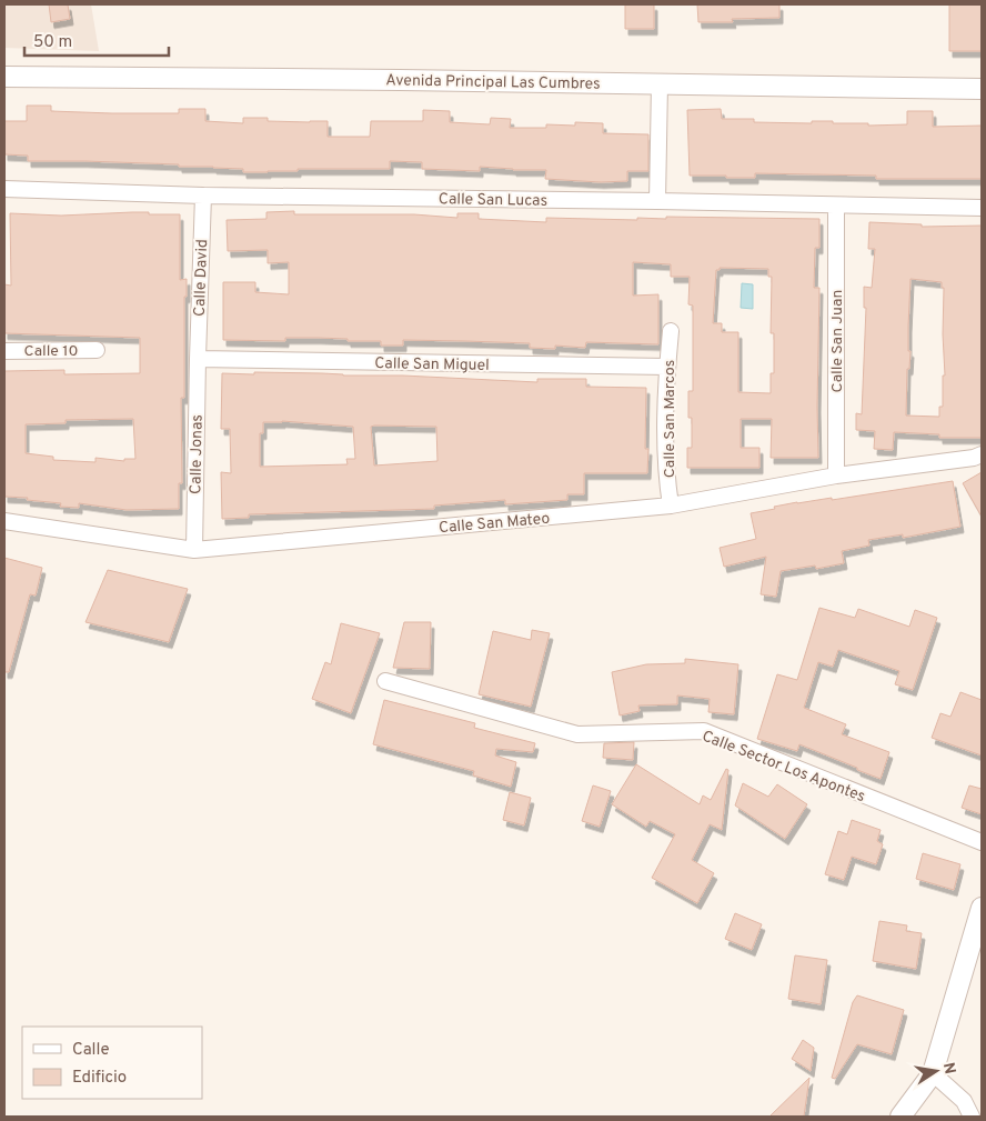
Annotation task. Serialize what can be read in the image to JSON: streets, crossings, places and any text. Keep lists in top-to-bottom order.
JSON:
{
  "streets": {
    "street": [
      "Avenida Principal Las Cumbres",
      "Calle San Lucas",
      "Calle David",
      "Calle San Juan",
      "Calle 10",
      "Calle San Miguel",
      "Calle San Marcos",
      "Calle Jonas",
      "Calle San Mateo",
      "Calle Sector Los Apontes"
    ]
  },
  "crossings": [
    ["Calle San Lucas", "Calle David"],
    ["Calle San Lucas", "Calle San Juan"],
    ["Calle David", "Calle San Miguel"],
    ["Calle David", "Calle Jonas"],
    ["Calle San Juan", "Calle San Mateo"],
    ["Calle San Miguel", "Calle San Marcos"],
    ["Calle San Miguel", "Calle Jonas"],
    ["Calle San Marcos", "Calle San Mateo"],
    ["Calle Jonas", "Calle San Mateo"]
  ],
  "legend": ["Calle", "Edificio"],
  "scale_bar": "50 m",
  "north": "right"
}
